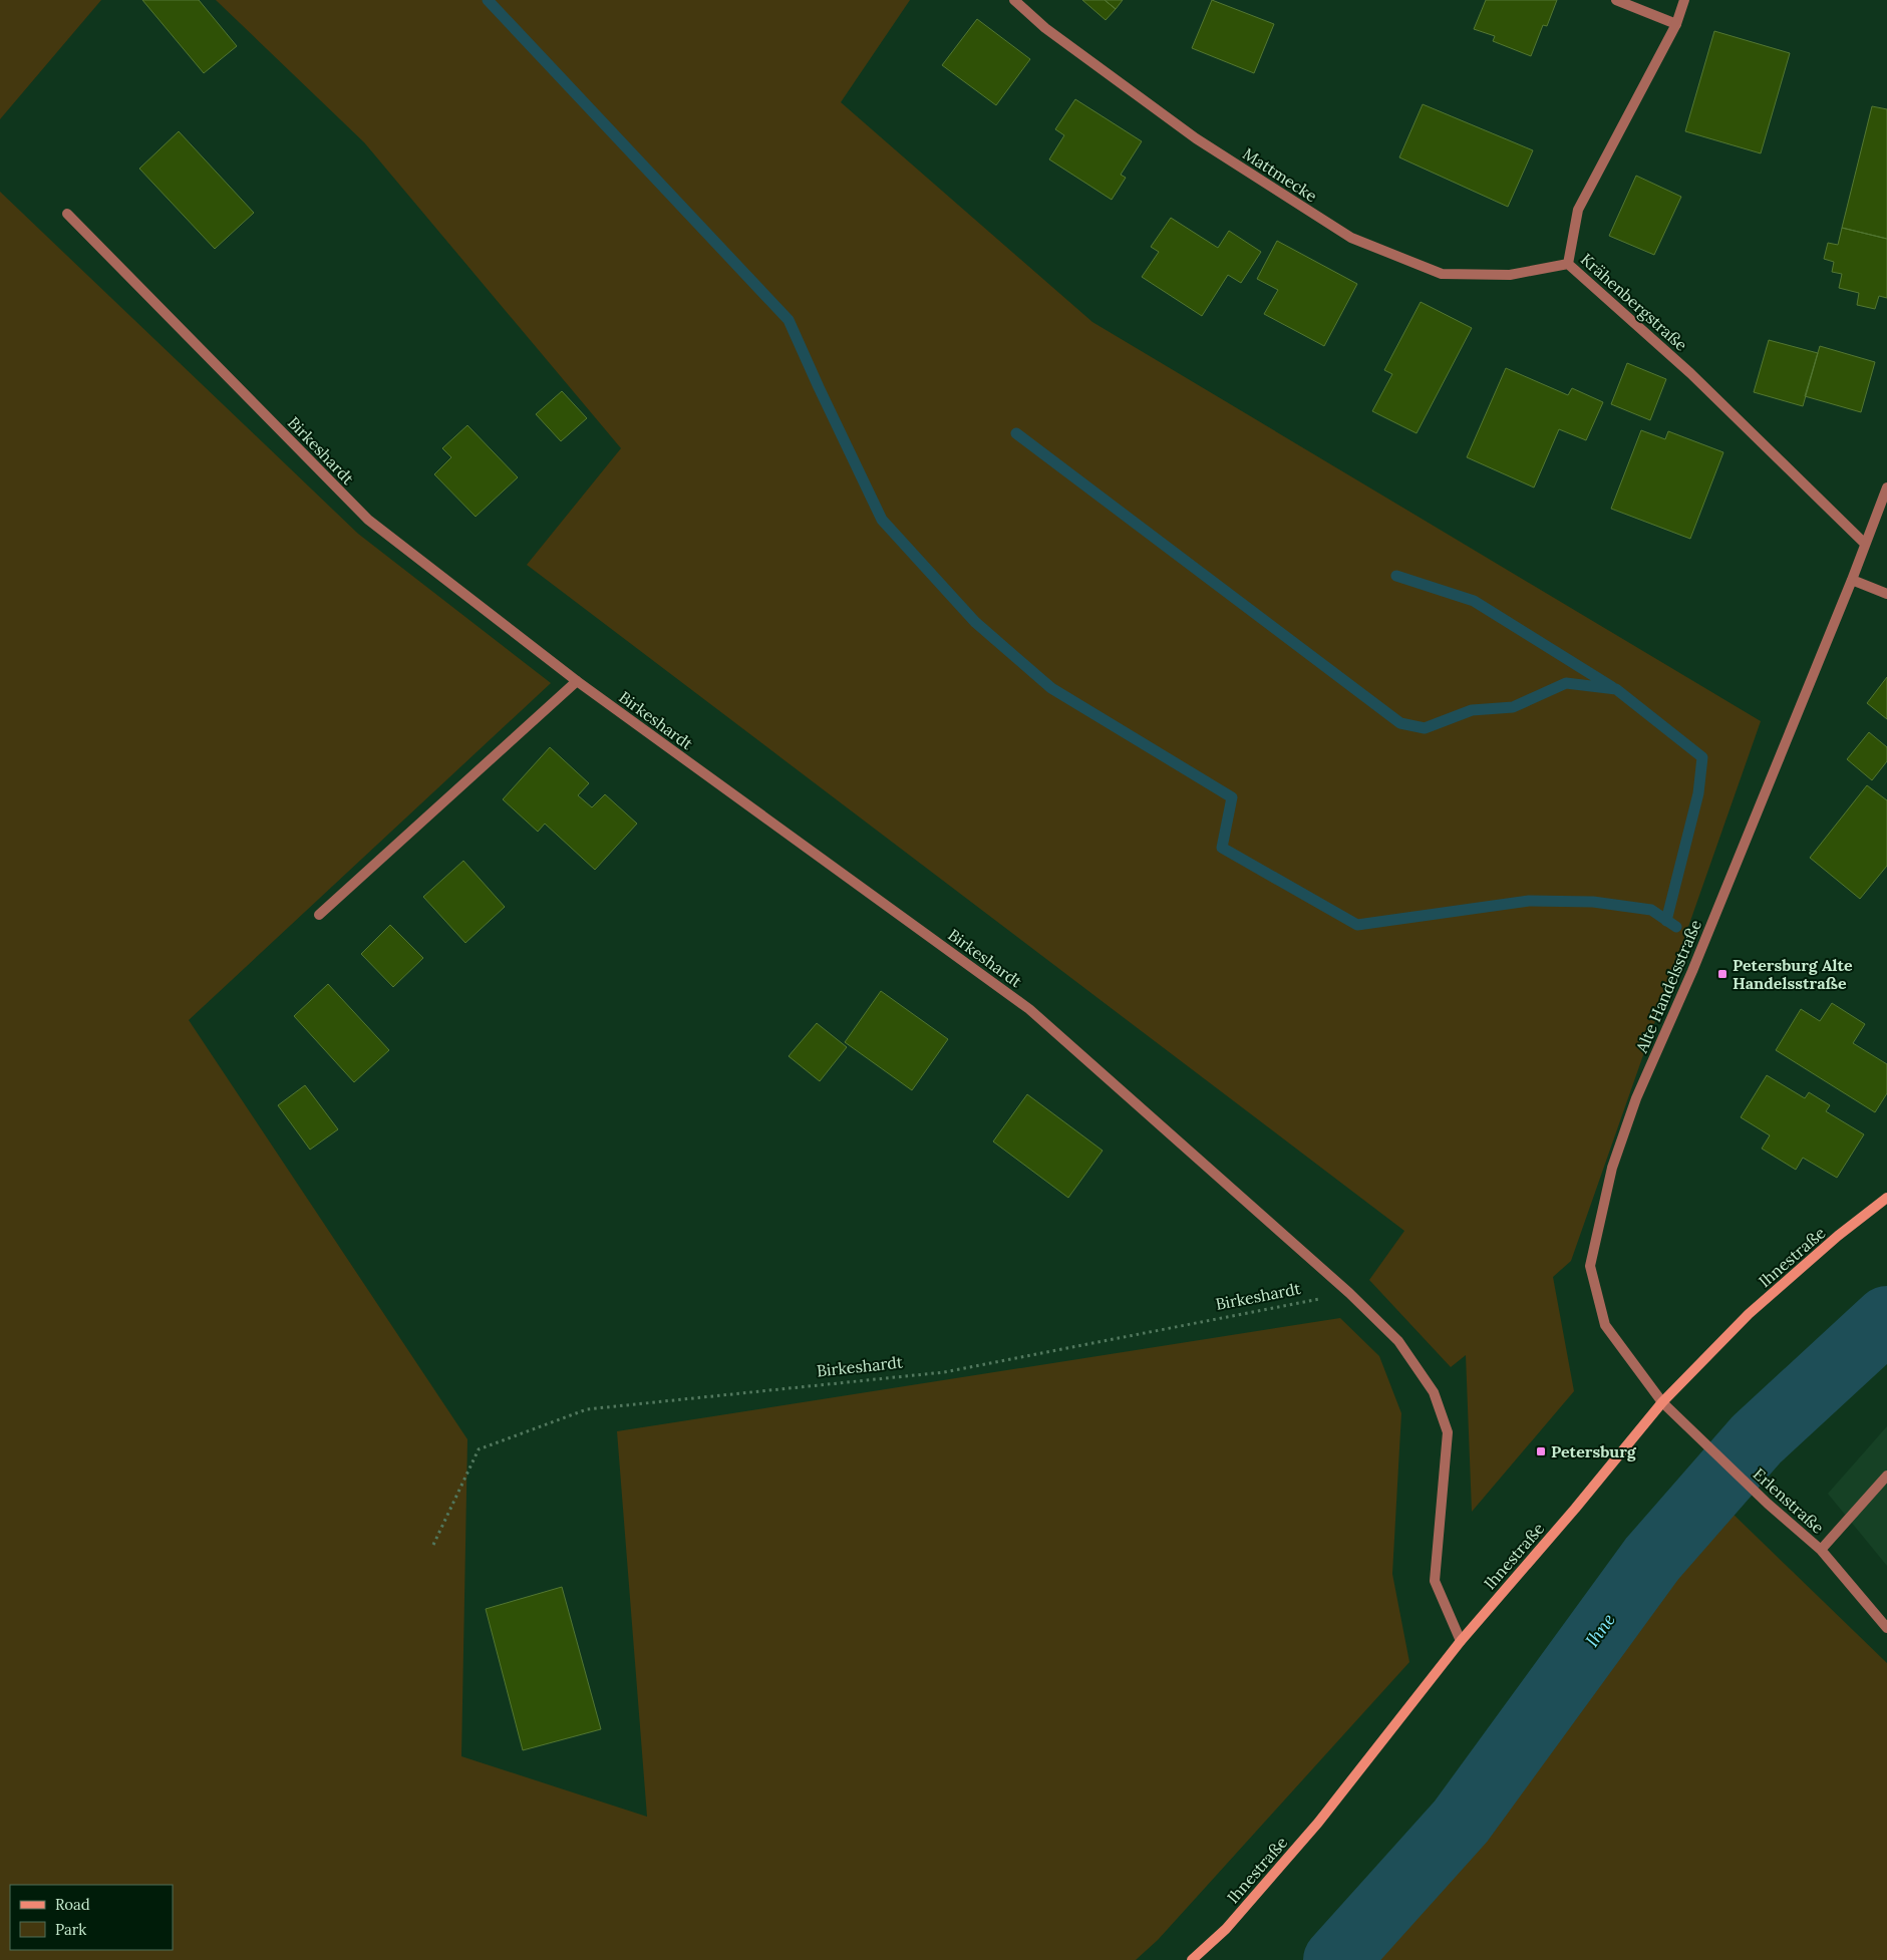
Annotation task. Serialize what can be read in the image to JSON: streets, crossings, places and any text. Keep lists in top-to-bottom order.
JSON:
{
  "streets": {
    "main road": ["Ihnestraße"],
    "street": [
      "Mattmecke",
      "Krähenbergstraße",
      "Birkeshardt",
      "Alte Handelsstraße",
      "Erlenstraße"
    ]
  },
  "crossings": [
    ["Mattmecke", "Krähenbergstraße"],
    ["Krähenbergstraße", "Alte Handelsstraße"],
    ["Birkeshardt", "Ihnestraße"],
    ["Alte Handelsstraße", "Ihnestraße"],
    ["Alte Handelsstraße", "Erlenstraße"],
    ["Ihnestraße", "Erlenstraße"]
  ],
  "water": ["Ihne"],
  "places": {
    "transit": ["Petersburg Alte Handelsstraße", "Petersburg"]
  },
  "legend": ["Road", "Park"]
}
